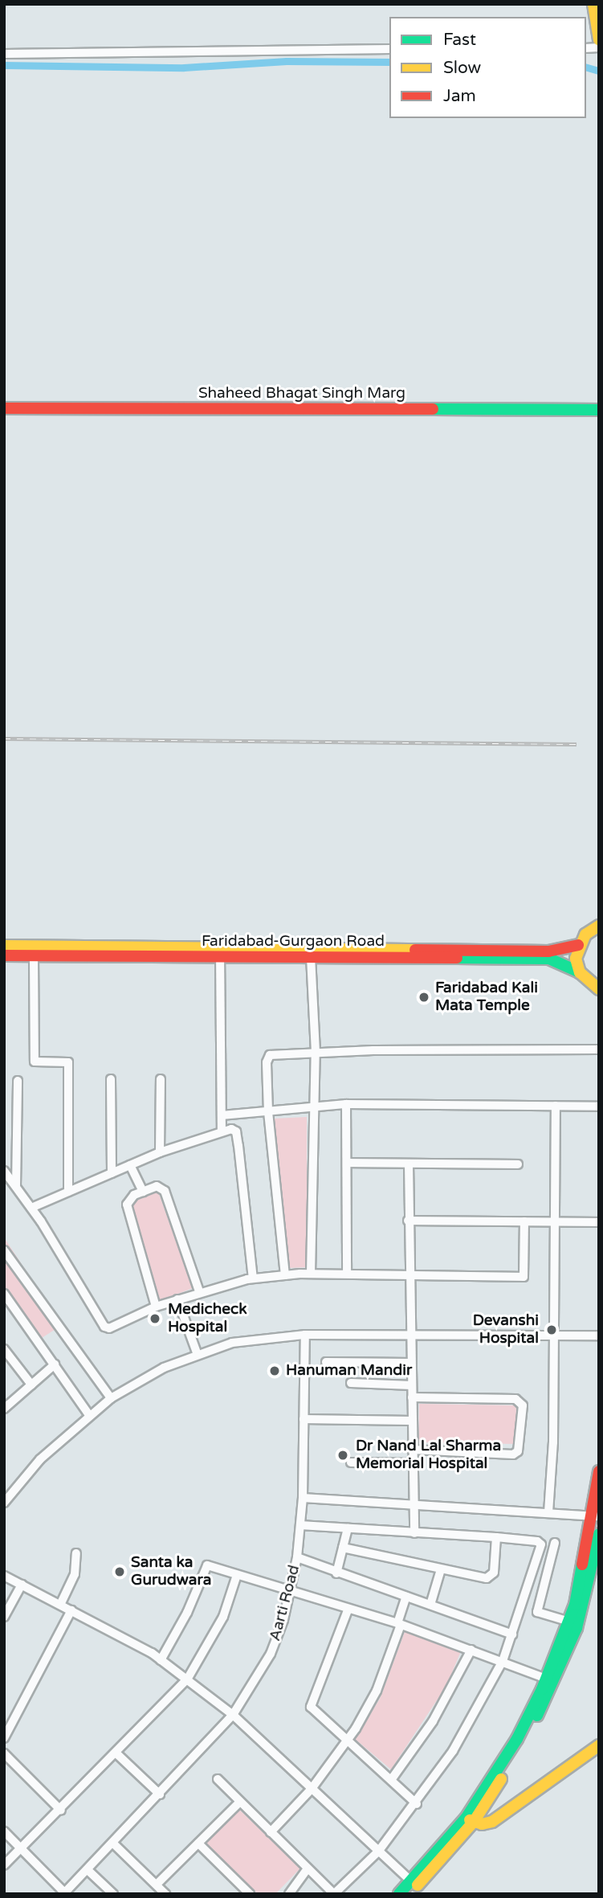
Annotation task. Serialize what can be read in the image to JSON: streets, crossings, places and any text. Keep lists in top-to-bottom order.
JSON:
{
  "streets": {
    "street": ["Shaheed Bhagat Singh Marg", "Faridabad-Gurgaon Road", "Aarti Road"]
  },
  "places": [
    "Faridabad Kali Mata Temple",
    "Medicheck Hospital",
    "Devanshi Hospital",
    "Hanuman Mandir",
    "Dr Nand Lal Sharma Memorial Hospital",
    "Santa ka Gurudwara"
  ],
  "legend": ["Fast", "Slow", "Jam"]
}
